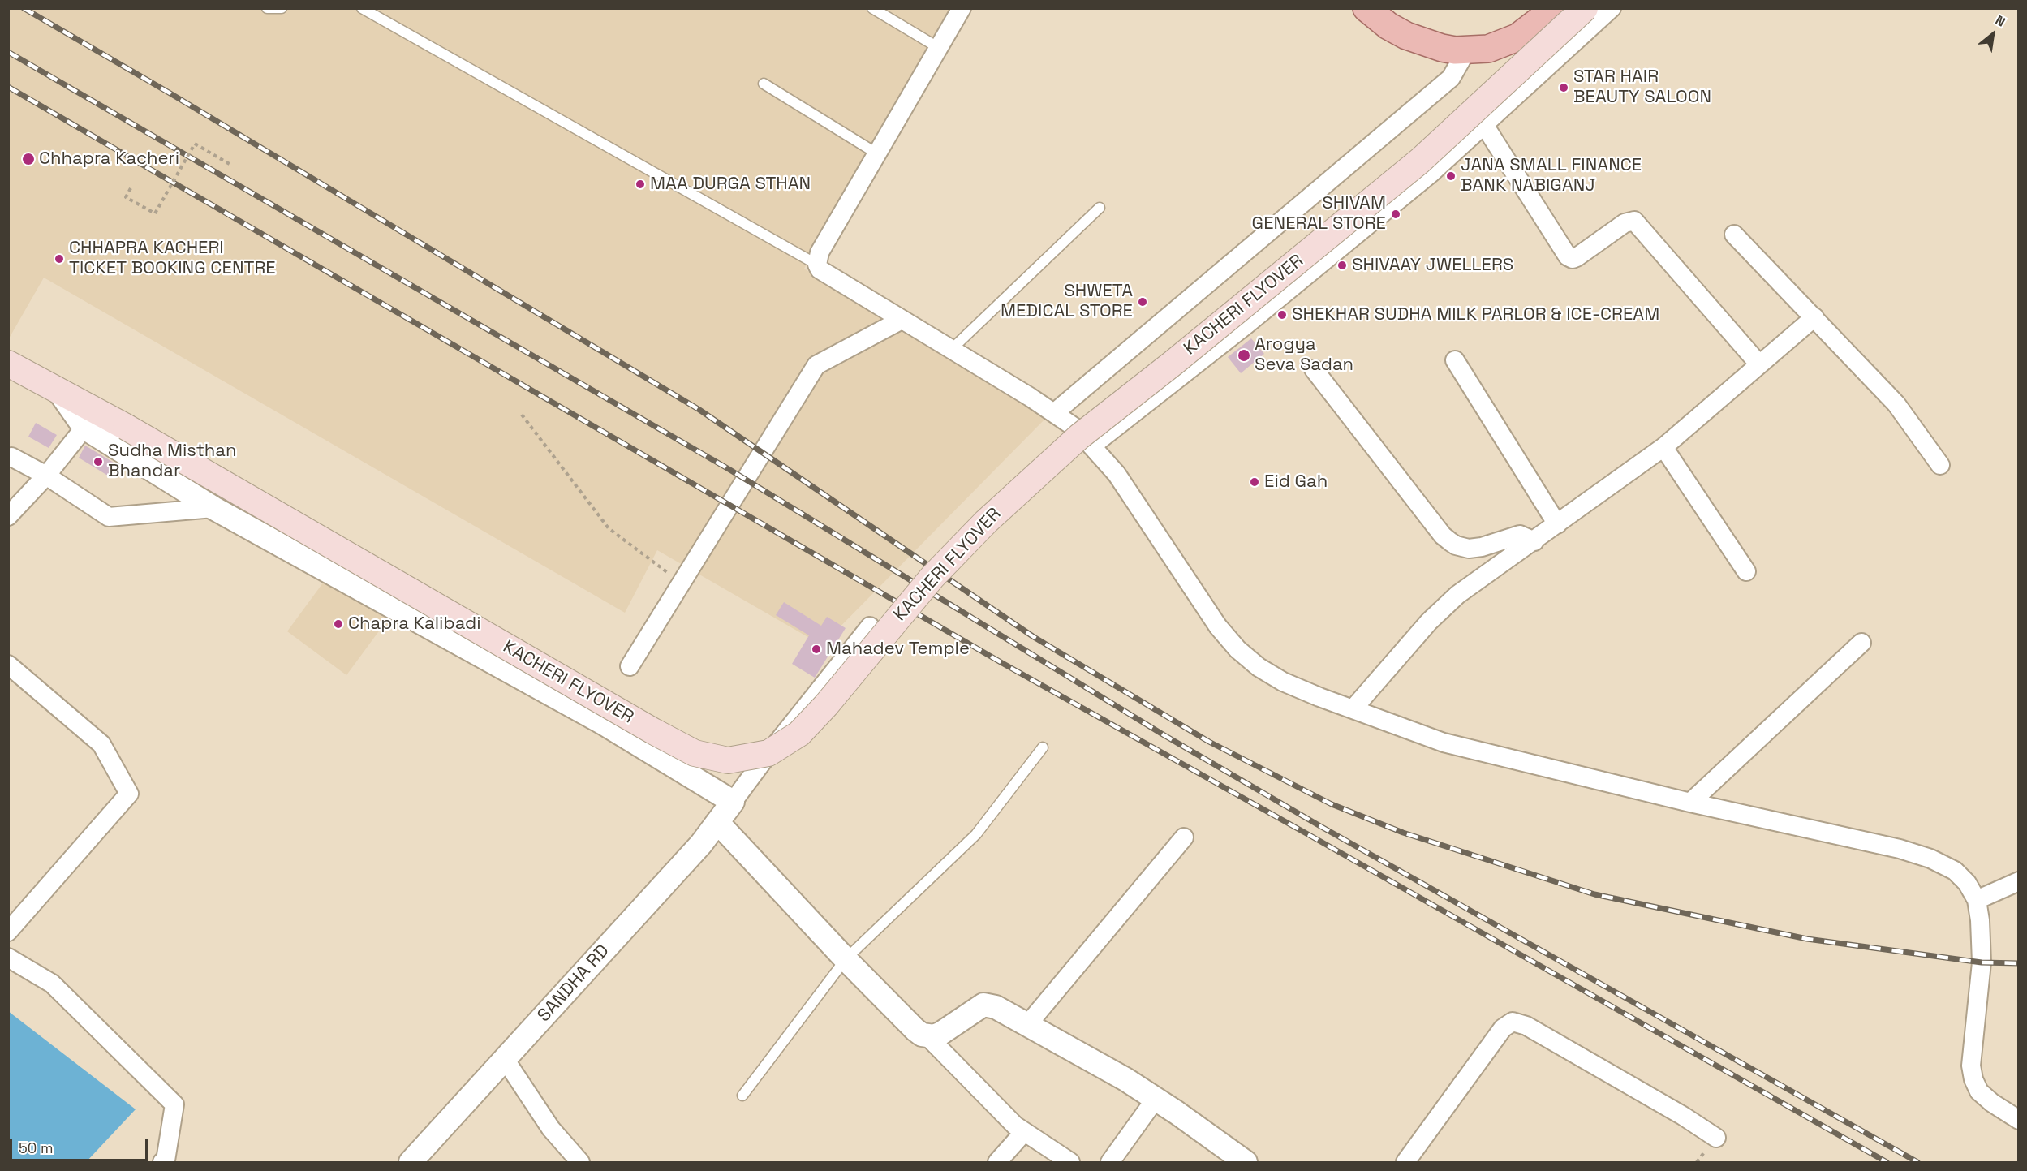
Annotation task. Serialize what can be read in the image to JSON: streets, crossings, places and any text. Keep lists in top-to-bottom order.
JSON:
{
  "streets": {
    "main road": ["KACHERI FLYOVER"],
    "street": ["SANDHA RD"]
  },
  "places": [
    "STAR HAIR BEAUTY SALOON",
    "Chhapra Kacheri",
    "JANA SMALL FINANCE BANK NABIGANJ",
    "MAA DURGA STHAN",
    "SHIVAM GENERAL STORE",
    "CHHAPRA KACHERI TICKET BOOKING CENTRE",
    "SHIVAAY JWELLERS",
    "SHWETA MEDICAL STORE",
    "SHEKHAR SUDHA MILK PARLOR & ICE-CREAM",
    "Arogya Seva Sadan",
    "Sudha Misthan Bhandar",
    "Eid Gah",
    "Chapra Kalibadi",
    "Mahadev Temple"
  ],
  "scale_bar": "50 m",
  "north": "top right"
}
